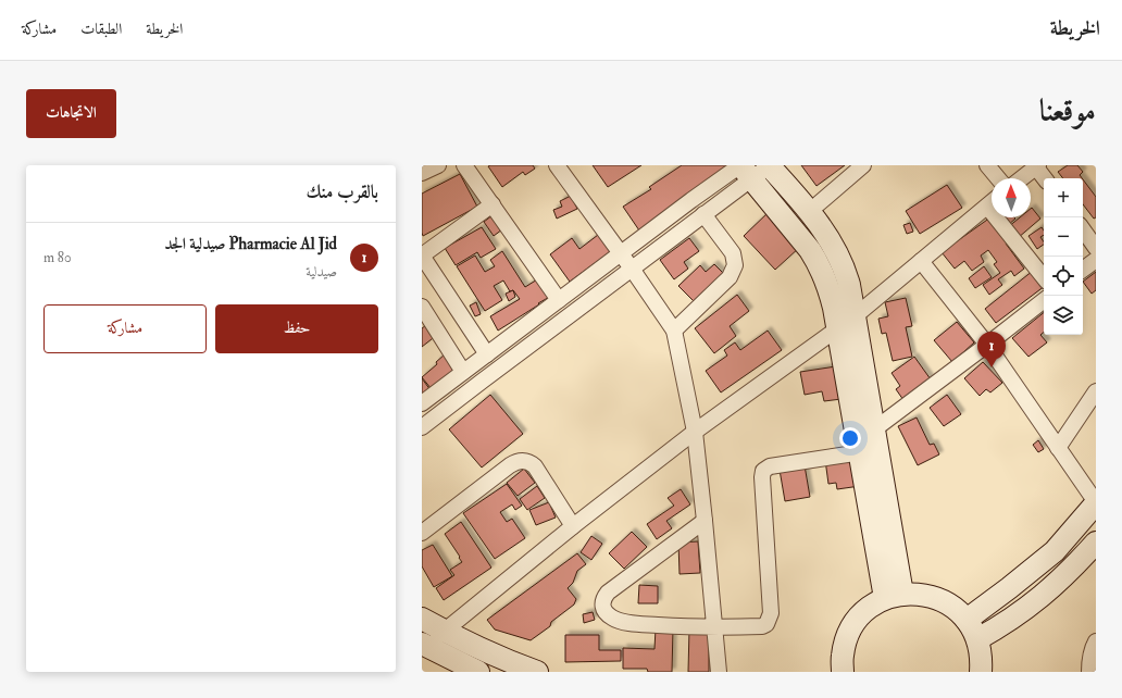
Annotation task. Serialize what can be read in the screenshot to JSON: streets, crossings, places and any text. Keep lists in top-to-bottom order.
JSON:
{
  "north": "top",
  "page": {
    "header": "الخريطة",
    "nav": ["الخريطة", "الطبقات", "مشاركة"],
    "title": "موقعنا",
    "buttons": [
      "الاتجاهات",
      ["حفظ", "مشاركة"]
    ],
    "heading": "بالقرب منك",
    "map_buttons": ["+", "−"],
    "list": [
      {
        "mark": "1",
        "name": "Pharmacie Al Jid صيدلية الجد",
        "note": "صيدلية",
        "value": "80 m"
      }
    ],
    "pins": "1"
  }
}
